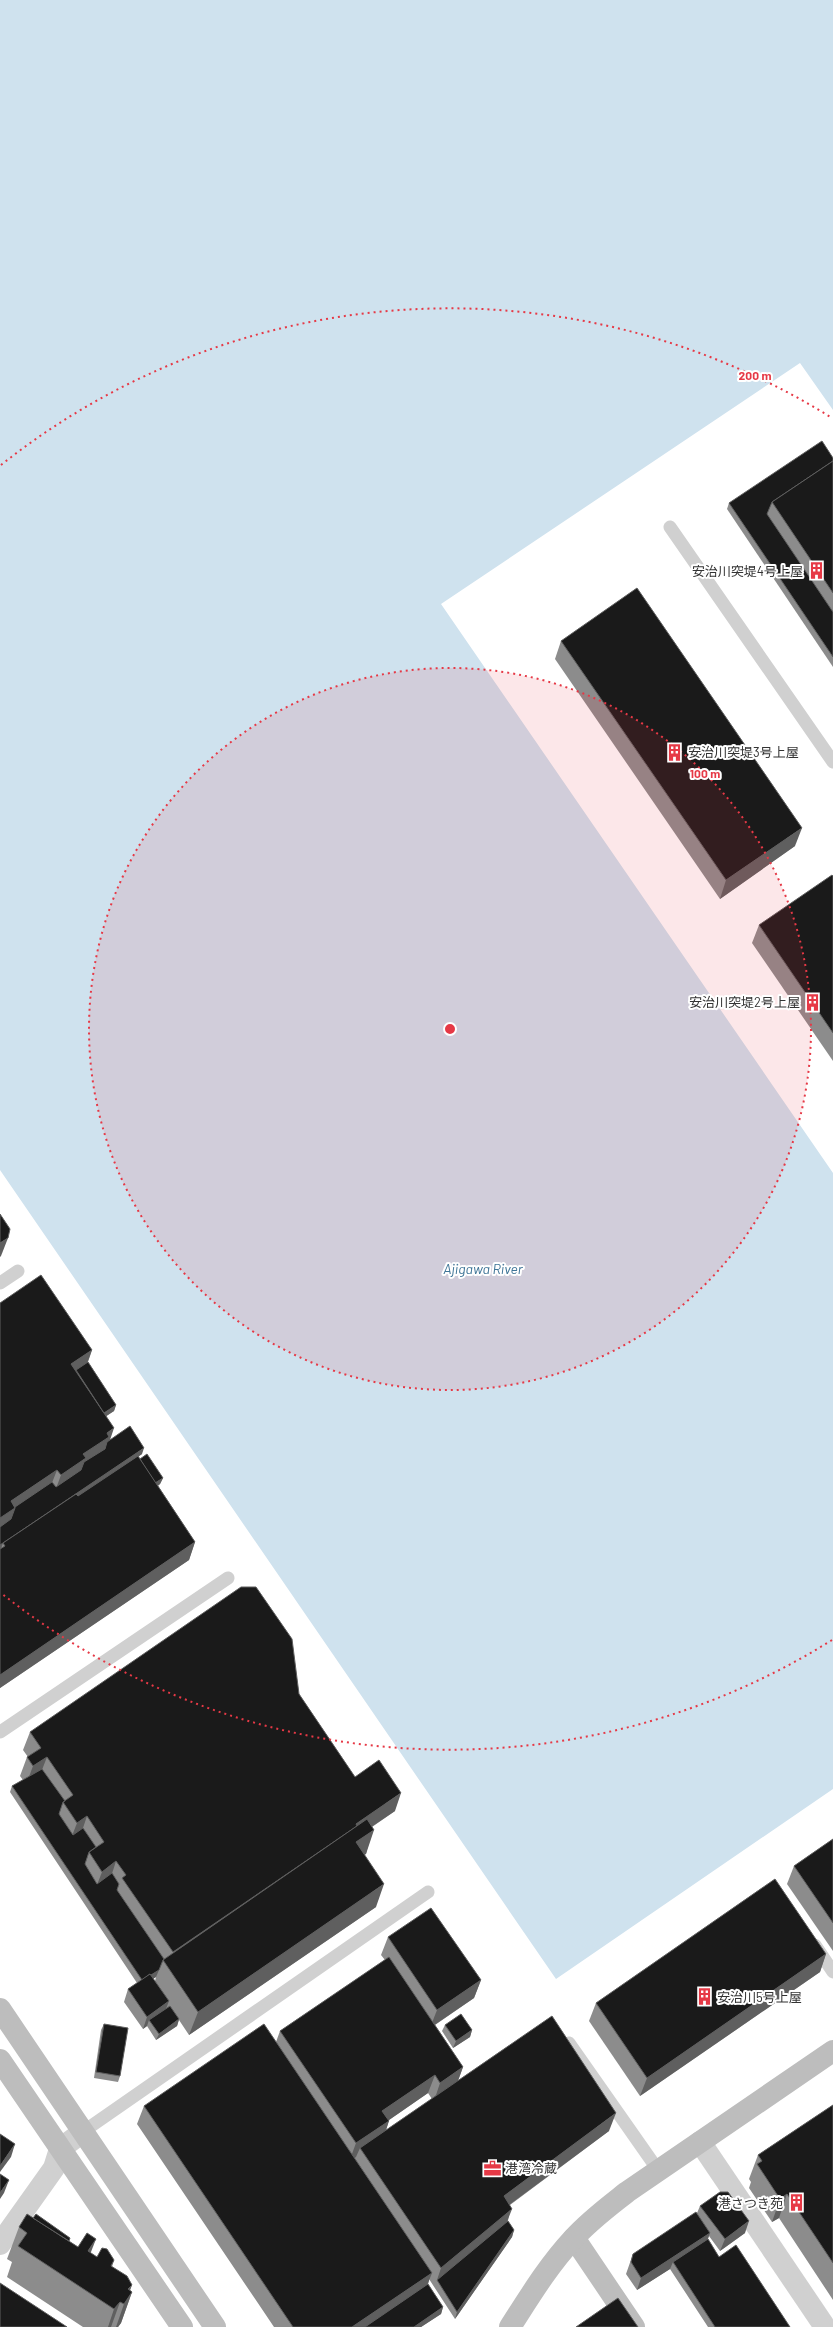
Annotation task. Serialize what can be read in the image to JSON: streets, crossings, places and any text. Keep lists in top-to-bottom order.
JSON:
{
  "water": ["Ajigawa River"],
  "places": {
    "building": [
      "安治川突堤4号上屋",
      "安治川突堤3号上屋",
      "安治川突堤2号上屋",
      "安治川5号上屋",
      "港さつき苑"
    ],
    "office": ["港湾冷蔵"]
  },
  "rings": ["200 m", "100 m"]
}
